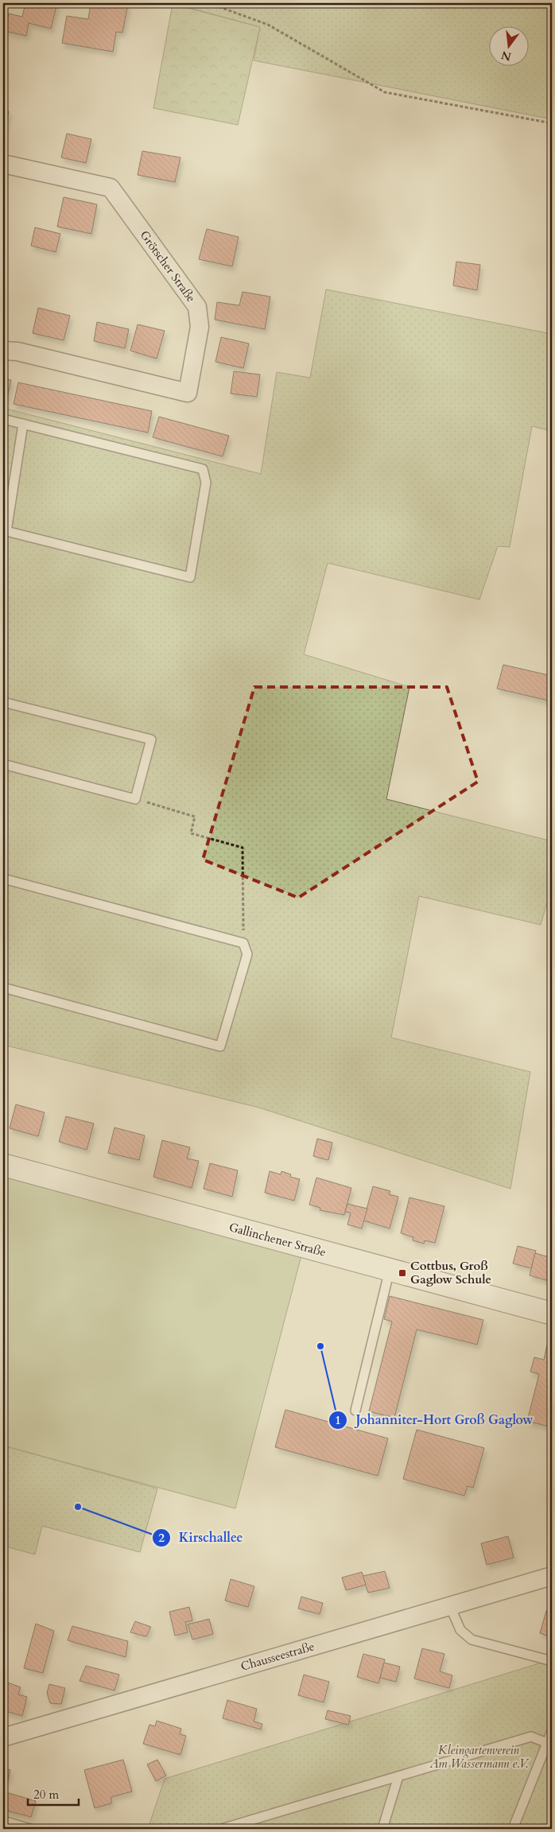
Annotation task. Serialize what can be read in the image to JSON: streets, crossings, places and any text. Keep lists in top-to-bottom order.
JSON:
{
  "streets": {
    "street": ["Grötscher Straße", "Gallinchener Straße", "Chausseestraße"]
  },
  "parks": ["Kleingartenverein Am Wassermann e.V."],
  "places": {
    "transit": ["Cottbus, Groß Gaglow Schule"],
    "other": ["Johanniter-Hort Groß Gaglow", "Kirschallee"]
  },
  "scale_bar": "20 m",
  "north": "bottom"
}
